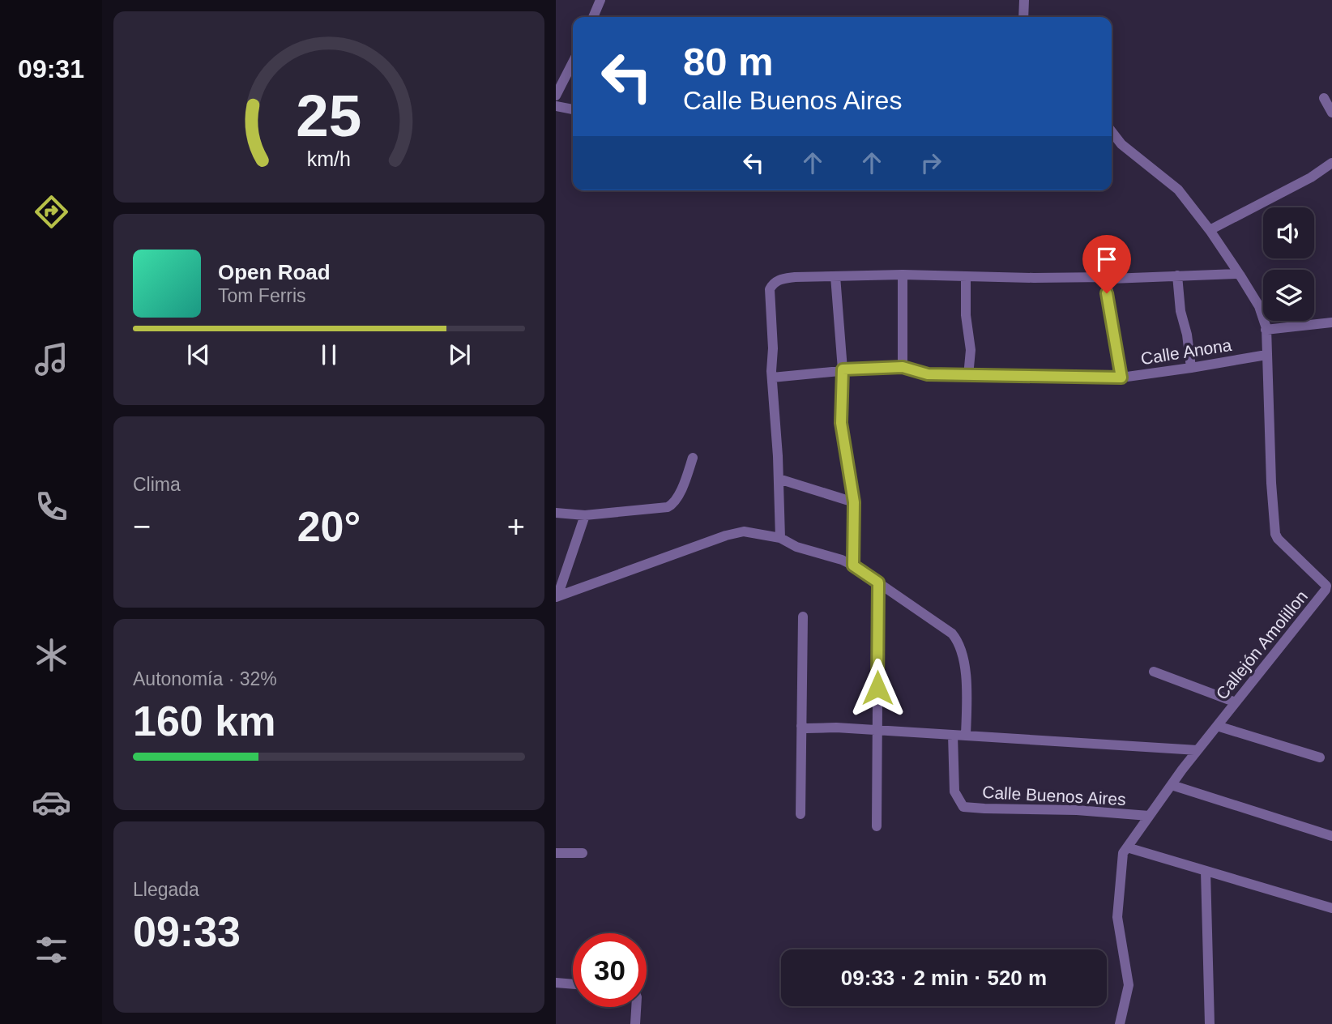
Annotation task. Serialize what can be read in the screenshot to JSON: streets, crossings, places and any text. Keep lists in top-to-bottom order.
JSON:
{
  "streets": {
    "street": ["Calle Anona", "Callejón Amolillon", "Calle Buenos Aires"]
  },
  "crossings": [
    ["Calle Anona", "Callejón Amolillon"],
    ["Callejón Amolillon", "Calle Buenos Aires"]
  ],
  "page": {
    "tabs": "09:31",
    "turn": ["80 m", "Calle Buenos Aires"],
    "song": ["Open Road", "Tom Ferris"],
    "tile": [
      "Clima",
      ["Autonomía · 32%", "160 km"],
      ["Llegada", "09:33"]
    ],
    "heat": ["−", "20°", "+"],
    "limit": "30",
    "trip": "09:33 · 2 min · 520 m",
    "gauge": ["25", "km/h"]
  }
}
